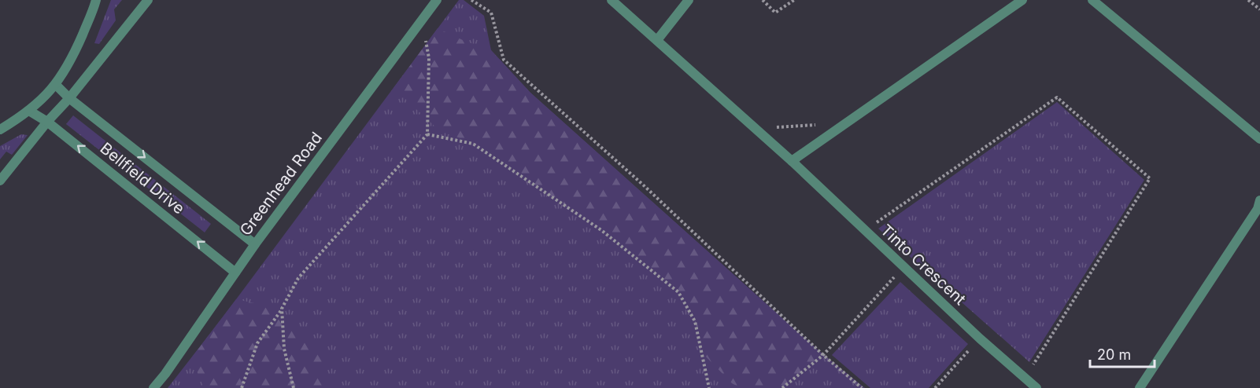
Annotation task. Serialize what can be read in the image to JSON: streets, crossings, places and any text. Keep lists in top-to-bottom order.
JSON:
{
  "streets": {
    "street": ["Bellfield Drive", "Greenhead Road", "Tinto Crescent"]
  },
  "crossings": [
    ["Bellfield Drive", "Greenhead Road"]
  ],
  "scale_bar": "20 m"
}
